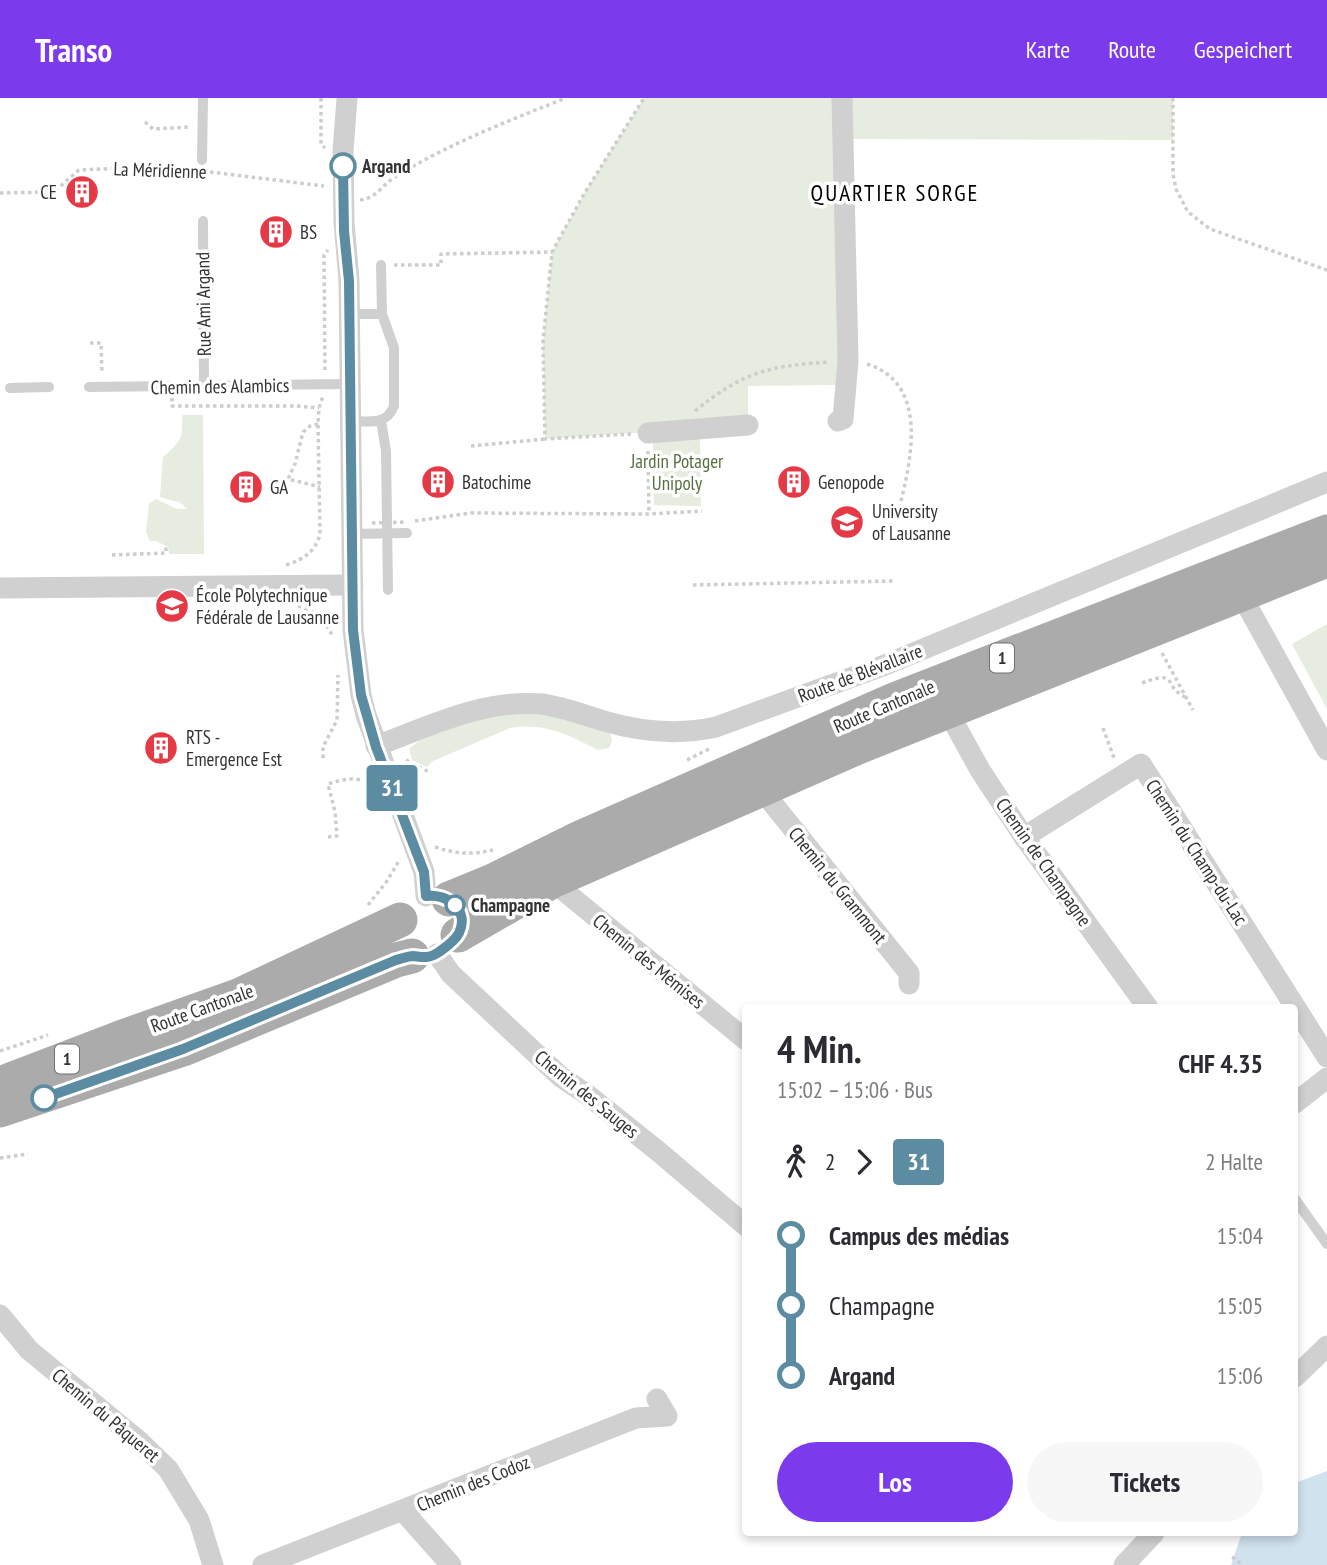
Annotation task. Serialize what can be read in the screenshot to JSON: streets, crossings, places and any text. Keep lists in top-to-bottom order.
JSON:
{
  "streets": {
    "main road": ["1", "Route Cantonale"],
    "street": [
      "Route de Blévallaire",
      "Chemin du Champ-du-Lac",
      "Chemin de Champagne",
      "Chemin du Grammont",
      "Chemin des Mémises",
      "Chemin des Sauges",
      "Chemin du Pâqueret",
      "Chemin des Codoz"
    ],
    "lane": ["Rue Ami Argand", "Chemin des Alambics"],
    "path": ["La Méridienne"]
  },
  "crossings": [
    ["Rue Ami Argand", "Chemin des Alambics"],
    ["Route Cantonale", "Chemin de Champagne"],
    ["Route Cantonale", "Chemin du Grammont"],
    ["Route Cantonale", "Chemin des Mémises"],
    ["Route Cantonale", "Chemin des Sauges"],
    ["Chemin du Champ-du-Lac", "Chemin de Champagne"]
  ],
  "districts": ["QUARTIER SORGE"],
  "parks": ["Jardin Potager Unipoly"],
  "places": {
    "other": ["Argand", "Champagne"],
    "building": [
      "CE",
      "BS",
      "Batochime",
      "Genopode",
      "GA",
      "RTS - Emergence Est"
    ],
    "school or university": ["University of Lausanne", "École Polytechnique Fédérale de Lausanne"]
  },
  "lines": ["bus line 31"],
  "page": {
    "header": "Transo",
    "nav": ["Karte", "Route", "Gespeichert"],
    "on_map": "31",
    "heading": ["4 Min.", "15:02 – 15:06 · Bus", "CHF 4.35"],
    "legs": ["2", "31", "2 Halte"],
    "list": [
      {
        "name": "Campus des médias",
        "value": "15:04"
      },
      {
        "name": "Champagne",
        "value": "15:05"
      },
      {
        "name": "Argand",
        "value": "15:06"
      }
    ],
    "buttons": ["Los", "Tickets"]
  }
}
